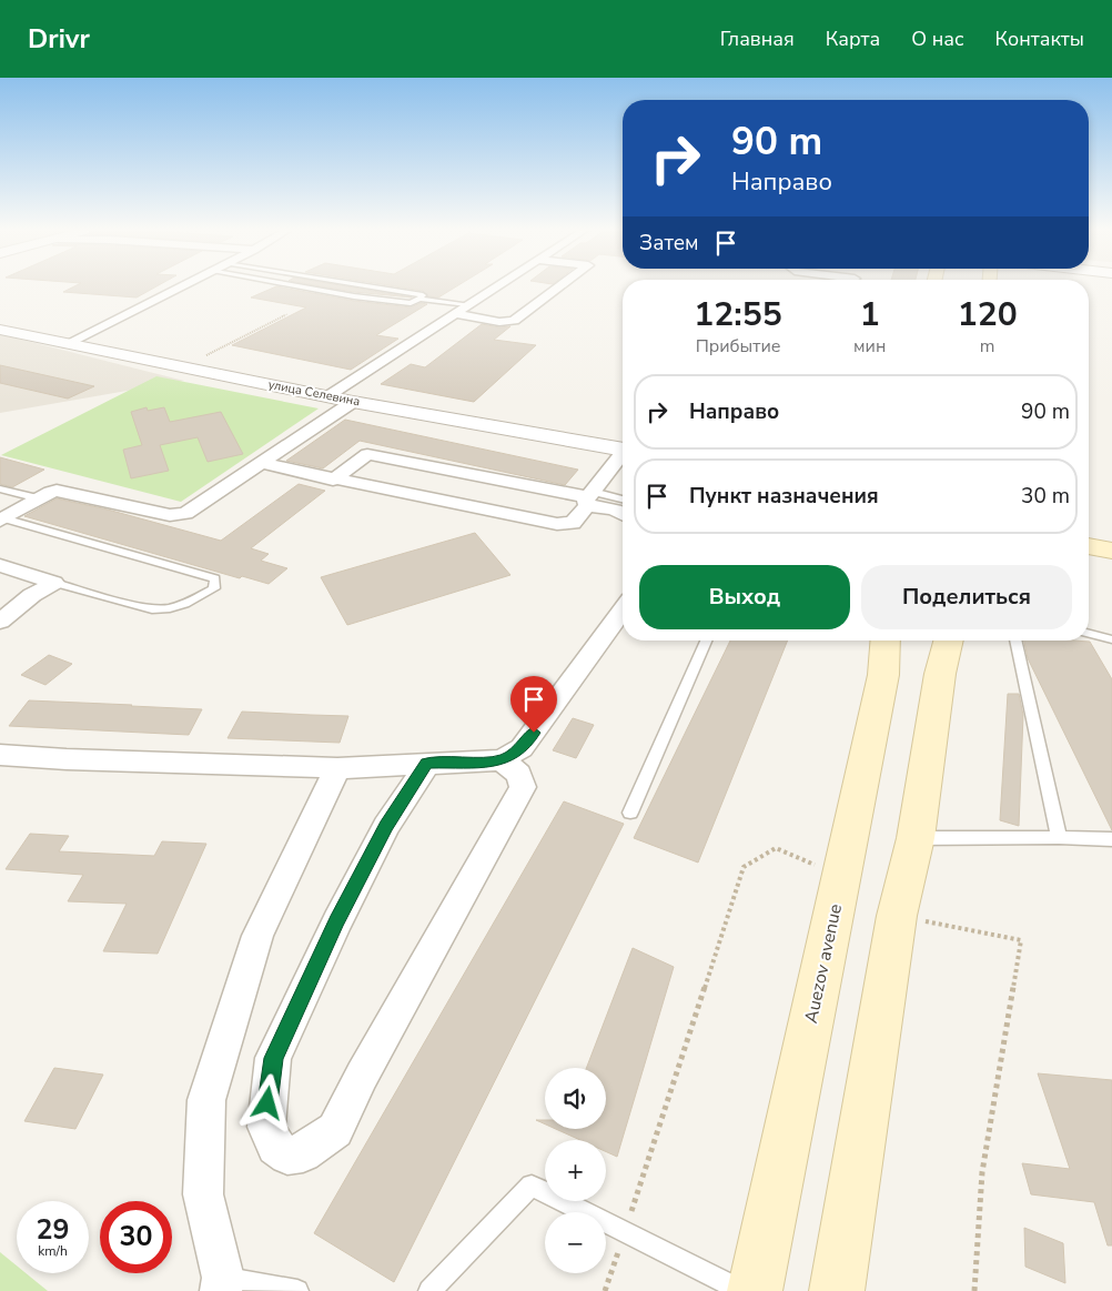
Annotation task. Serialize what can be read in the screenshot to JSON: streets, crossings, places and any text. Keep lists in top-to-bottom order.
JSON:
{
  "streets": {
    "main road": ["Auezov avenue"],
    "street": ["улица Селевина"]
  },
  "page": {
    "header": "Drivr",
    "nav": [
      "Главная",
      "Карта",
      "О нас",
      "Контакты"
    ],
    "turn": ["90 m", "Направо"],
    "then": "Затем",
    "eta": [
      "12:55",
      "Прибытие",
      "1",
      "мин",
      "120",
      "m"
    ],
    "list": [
      {
        "name": "Направо",
        "value": "90 m"
      },
      {
        "name": "Пункт назначения",
        "value": "30 m"
      }
    ],
    "buttons": ["Выход", "Поделиться"],
    "map_buttons": ["+", "−"],
    "speed": "29 km/h",
    "limit": "30"
  }
}
